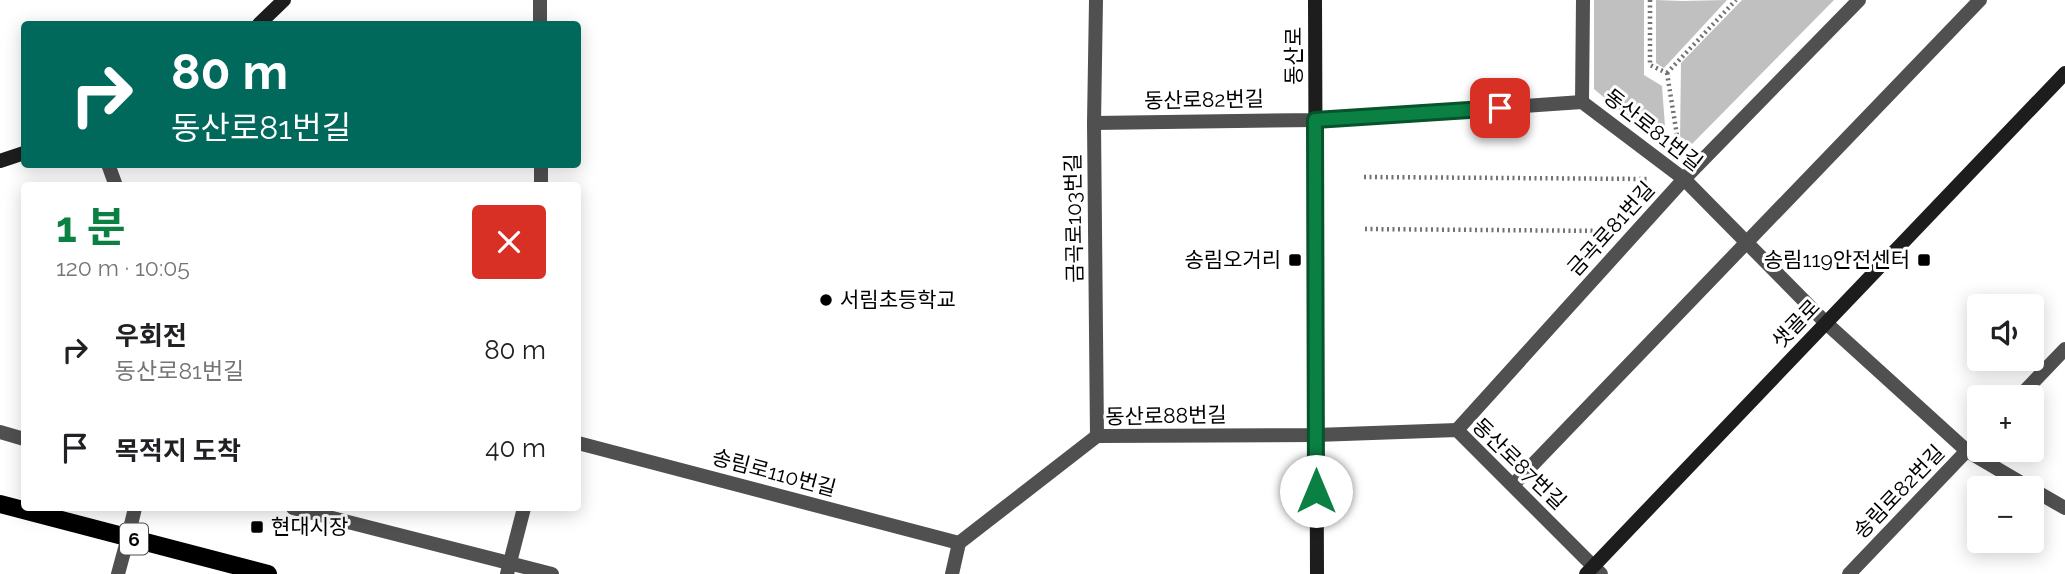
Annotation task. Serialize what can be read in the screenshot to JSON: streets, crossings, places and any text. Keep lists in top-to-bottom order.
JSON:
{
  "streets": {
    "main road": ["6"],
    "street": [
      "동산로",
      "동산로82번길",
      "동산로81번길",
      "금곡로103번길",
      "금곡로81번길",
      "샛골로",
      "동산로88번길",
      "동산로87번길",
      "송림로110번길",
      "송림로82번길"
    ]
  },
  "crossings": [
    ["동산로", "동산로82번길"],
    ["동산로", "동산로81번길"],
    ["동산로", "동산로88번길"],
    ["동산로", "동산로87번길"],
    ["동산로82번길", "동산로81번길"],
    ["동산로82번길", "금곡로103번길"],
    ["동산로81번길", "금곡로81번길"],
    ["동산로81번길", "샛골로"],
    ["동산로81번길", "송림로82번길"],
    ["금곡로103번길", "동산로88번길"],
    ["금곡로81번길", "동산로87번길"],
    ["샛골로", "동산로87번길"],
    ["동산로88번길", "동산로87번길"],
    ["동산로88번길", "송림로110번길"]
  ],
  "places": {
    "transit": ["송림오거리", "송림119안전센터", "현대시장"],
    "other": ["서림초등학교"]
  },
  "page": {
    "turn": ["80 m", "동산로81번길"],
    "heading": ["1 분", "120 m · 10:05"],
    "map_buttons": ["+", "−"],
    "list": [
      {
        "name": "우회전",
        "note": "동산로81번길",
        "value": "80 m"
      },
      {
        "name": "목적지 도착",
        "value": "40 m"
      }
    ]
  }
}
